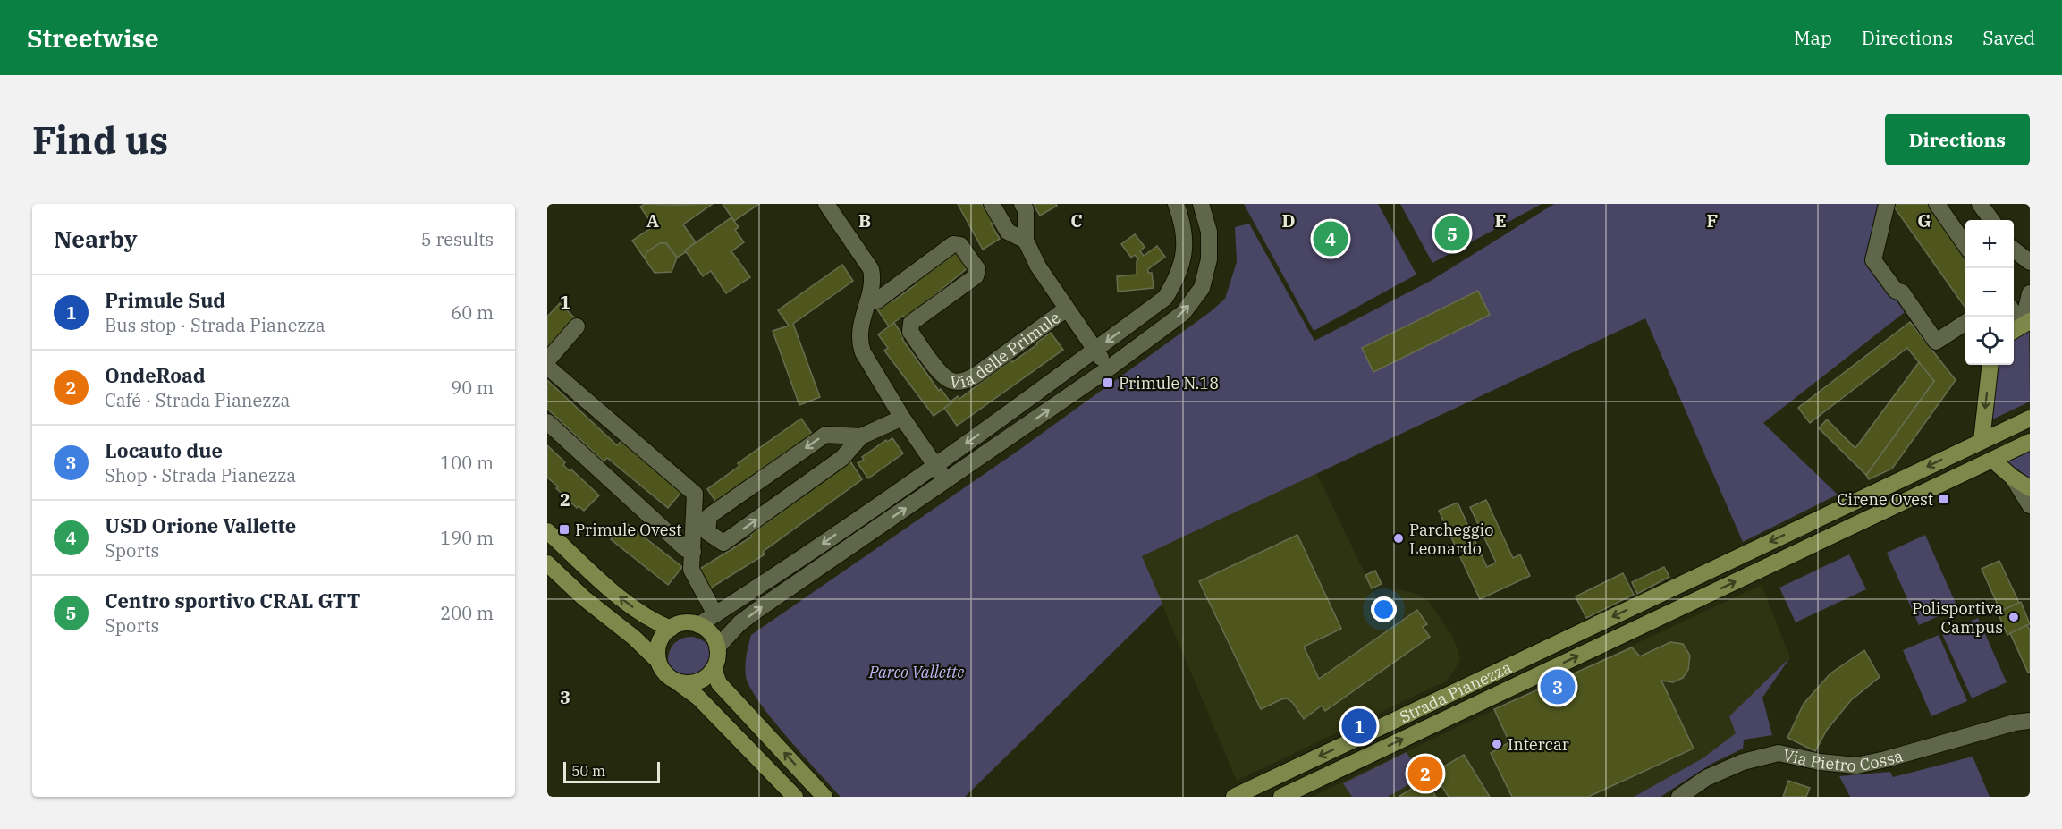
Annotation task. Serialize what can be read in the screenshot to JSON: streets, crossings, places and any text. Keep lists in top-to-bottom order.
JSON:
{
  "streets": {
    "main road": ["Strada Pianezza"],
    "street": ["Via delle Primule", "Via Pietro Cossa"]
  },
  "parks": ["Parco Vallette"],
  "places": {
    "transit": ["Primule N.18", "Cirene Ovest", "Primule Ovest"],
    "other": ["Parcheggio Leonardo", "Polisportiva Campus", "Intercar"]
  },
  "scale_bar": "50 m",
  "page": {
    "header": "Streetwise",
    "nav": ["Map", "Directions", "Saved"],
    "buttons": "Directions",
    "title": "Find us",
    "heading": ["Nearby", "5 results"],
    "pins": [
      "5",
      "4",
      "3",
      "1",
      "2"
    ],
    "map_buttons": ["+", "−"],
    "list": [
      {
        "mark": "1",
        "name": "Primule Sud",
        "note": "Bus stop · Strada Pianezza",
        "value": "60 m"
      },
      {
        "mark": "2",
        "name": "OndeRoad",
        "note": "Café · Strada Pianezza",
        "value": "90 m"
      },
      {
        "mark": "3",
        "name": "Locauto due",
        "note": "Shop · Strada Pianezza",
        "value": "100 m"
      },
      {
        "mark": "4",
        "name": "USD Orione Vallette",
        "note": "Sports",
        "value": "190 m"
      },
      {
        "mark": "5",
        "name": "Centro sportivo CRAL GTT",
        "note": "Sports",
        "value": "200 m"
      }
    ],
    "scale": "50 m"
  },
  "grid": {
    "columns": [
      "A",
      "B",
      "C",
      "D",
      "E",
      "F",
      "G"
    ],
    "rows": ["1", "2", "3"]
  }
}
